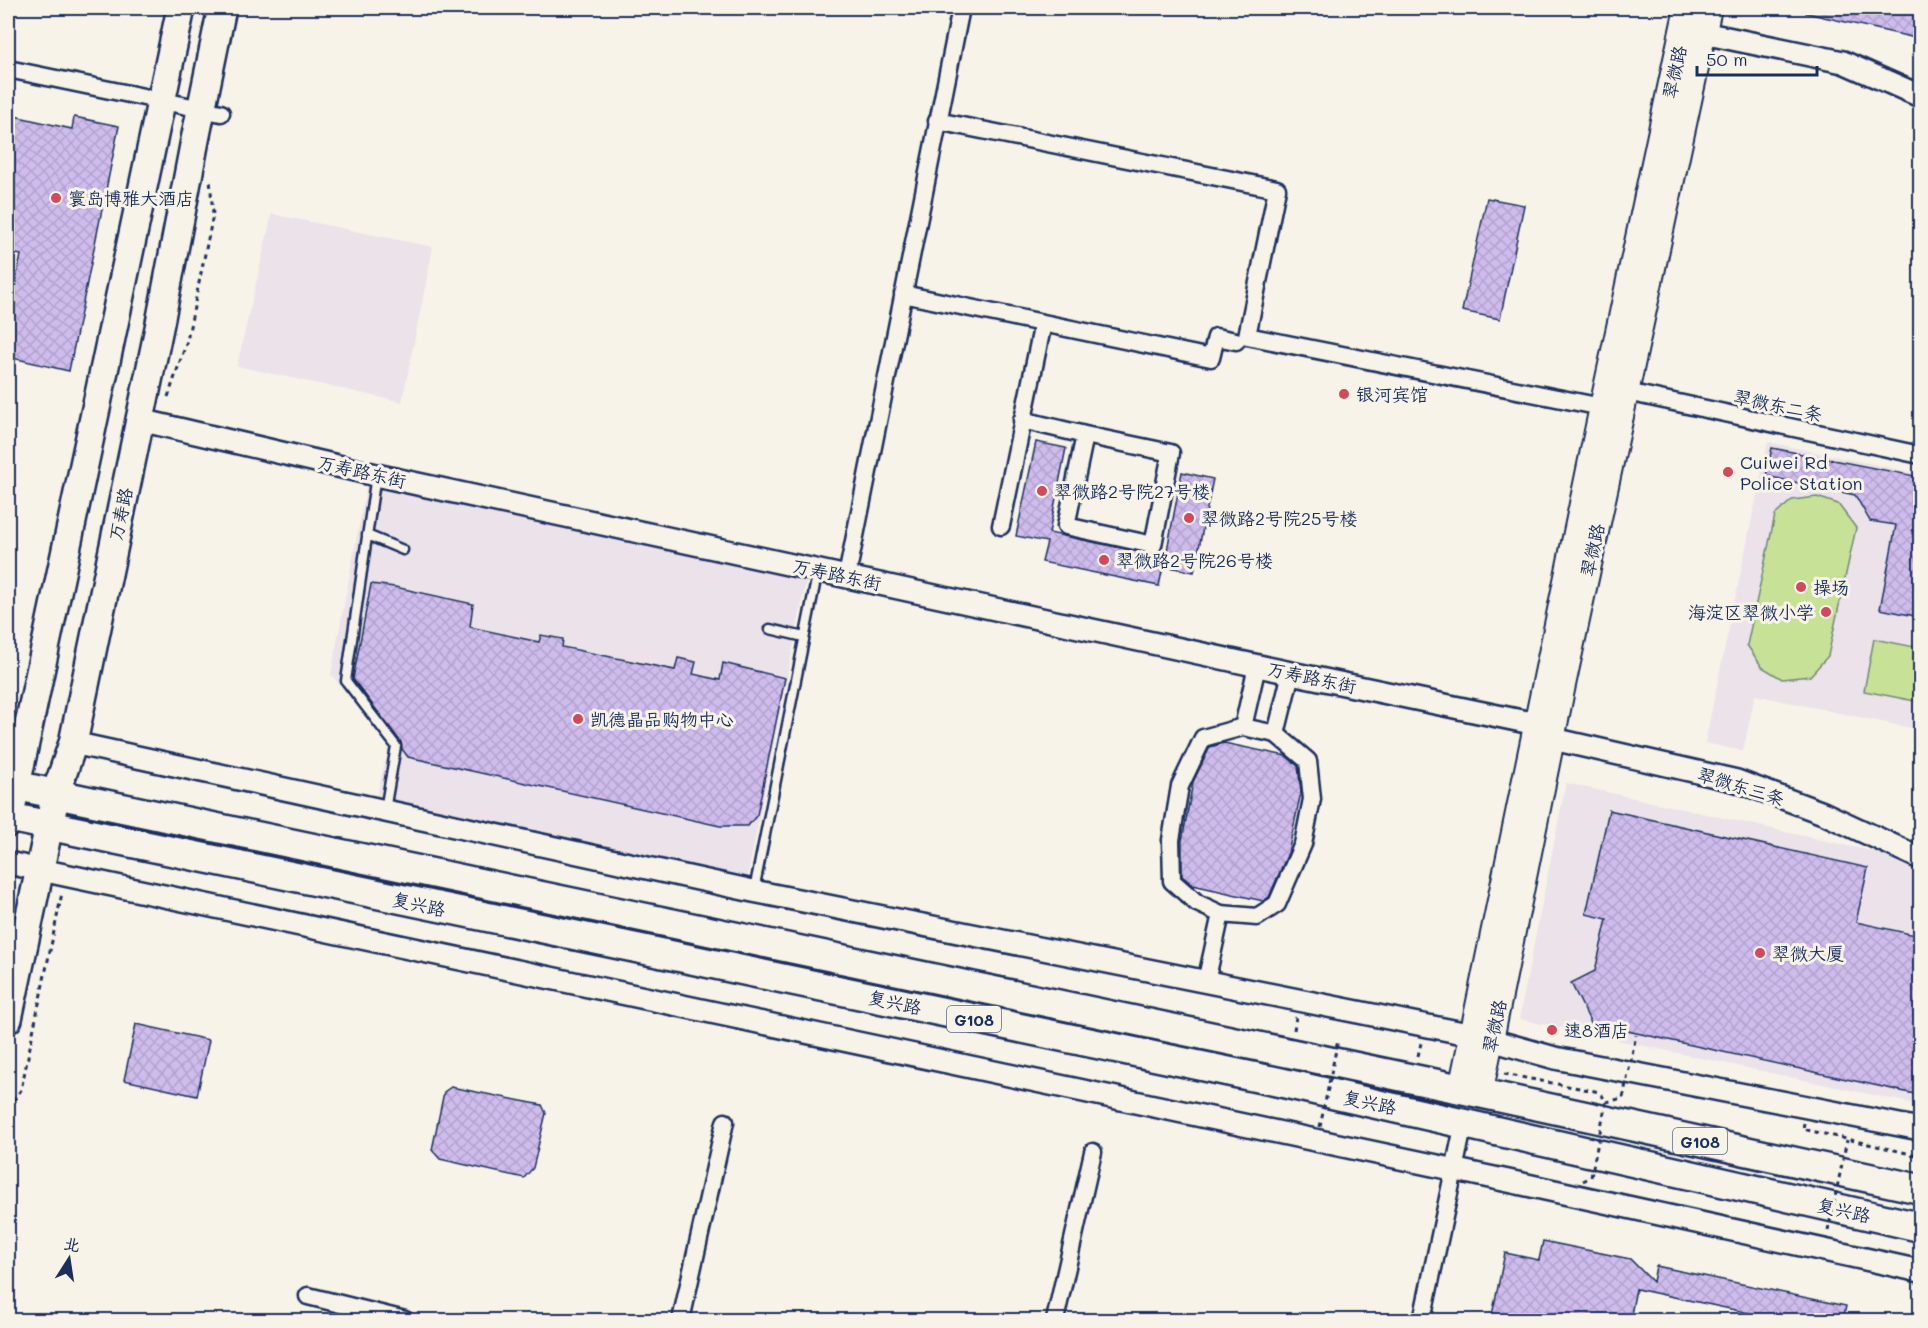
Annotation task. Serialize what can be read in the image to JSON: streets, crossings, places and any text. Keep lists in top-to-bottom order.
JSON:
{
  "streets": {
    "highway": ["复兴路", "G108"],
    "main road": ["翠微路", "万寿路"],
    "street": ["翠微东二条", "万寿路东街", "翠微东三条"]
  },
  "crossings": [
    ["翠微路", "翠微东二条"],
    ["翠微路", "万寿路东街"],
    ["翠微路", "翠微东三条"],
    ["翠微路", "复兴路"],
    ["万寿路东街", "万寿路"],
    ["万寿路东街", "翠微东三条"],
    ["万寿路", "复兴路"]
  ],
  "places": [
    "寰岛博雅大酒店",
    "银河宾馆",
    "Cuiwei Rd Police Station",
    "翠微路2号院27号楼",
    "翠微路2号院25号楼",
    "翠微路2号院26号楼",
    "操场",
    "海淀区翠微小学",
    "凯德晶品购物中心",
    "翠微大厦",
    "速8酒店"
  ],
  "scale_bar": "50 m",
  "north": "top"
}
